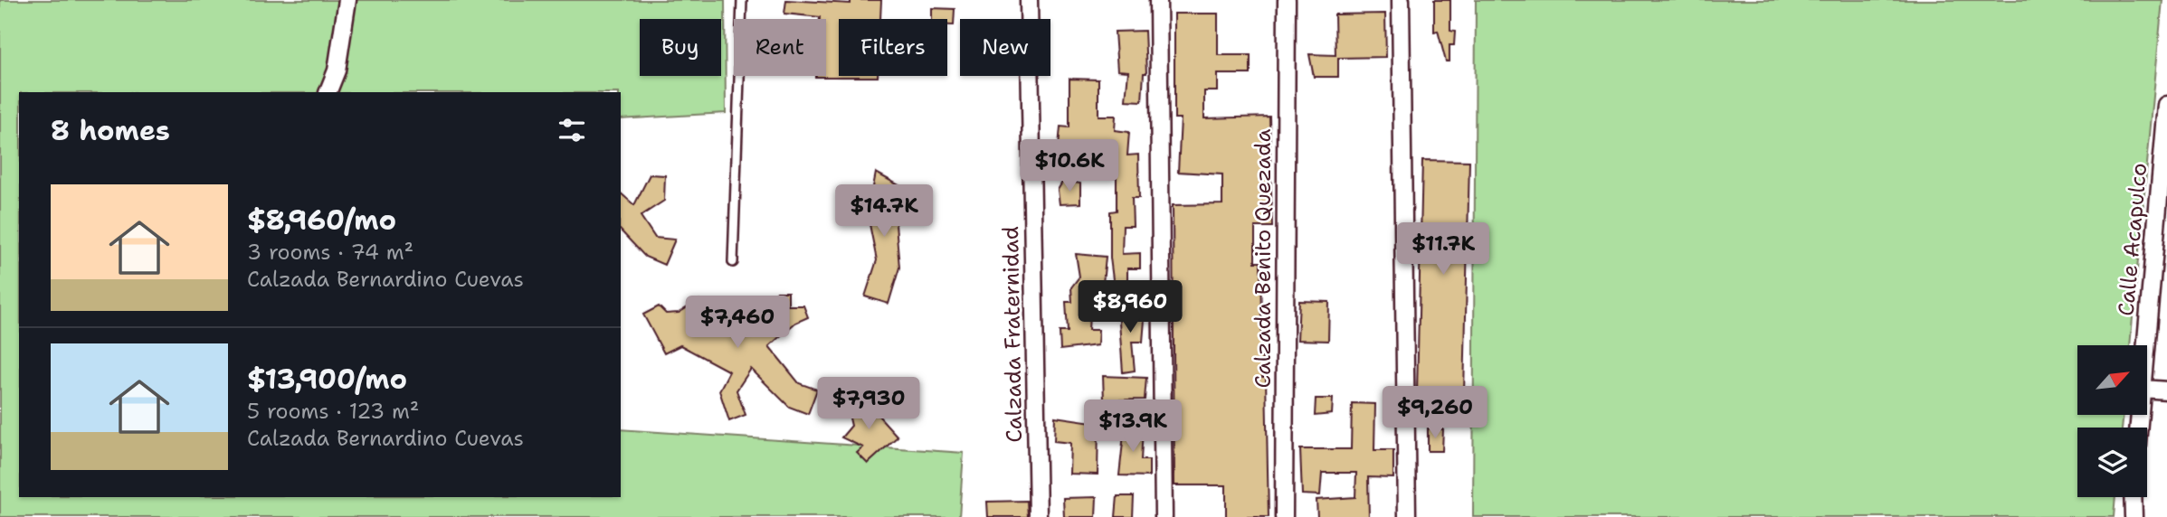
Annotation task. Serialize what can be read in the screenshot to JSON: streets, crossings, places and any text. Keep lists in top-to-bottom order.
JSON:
{
  "streets": {
    "street": ["Calle Acapulco", "Calzada Benito Quezada", "Calzada Fraternidad"]
  },
  "north": "top right",
  "page": {
    "chip": [
      "Buy",
      "Rent",
      "Filters",
      "New"
    ],
    "heading": "8 homes",
    "price": [
      "$10.6K",
      "$14.7K",
      "$11.7K",
      "$8,960",
      "$7,460",
      "$7,930",
      "$9,260",
      "$13.9K"
    ],
    "list": [
      {
        "name": "$8,960/mo",
        "note": "3 rooms · 74 m² · Calzada Bernardino Cuevas"
      },
      {
        "name": "$13,900/mo",
        "note": "5 rooms · 123 m² · Calzada Bernardino Cuevas"
      }
    ]
  }
}
